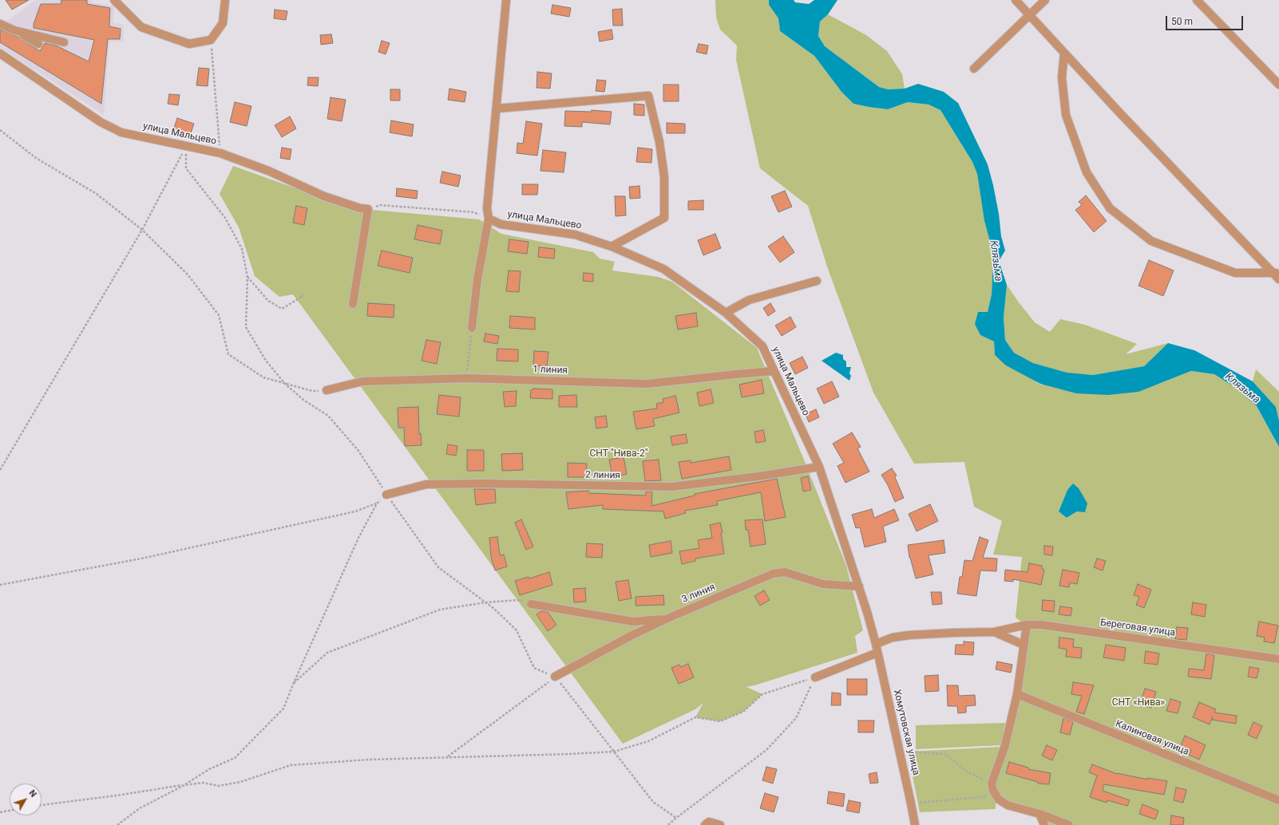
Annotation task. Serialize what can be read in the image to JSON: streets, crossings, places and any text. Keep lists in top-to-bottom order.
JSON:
{
  "streets": {
    "street": [
      "улица Мальцево",
      "1 линия",
      "2 линия",
      "3 линия",
      "Береговая улица",
      "Хомутовская улица",
      "Калиновая улица"
    ]
  },
  "crossings": [
    ["улица Мальцево", "1 линия"],
    ["улица Мальцево", "2 линия"],
    ["улица Мальцево", "3 линия"],
    ["улица Мальцево", "Хомутовская улица"]
  ],
  "water": ["Клязьма"],
  "parks": ["СНТ \"Нива-2\"", "СНТ «Нива»"],
  "scale_bar": "50 m",
  "north": "top right"
}
